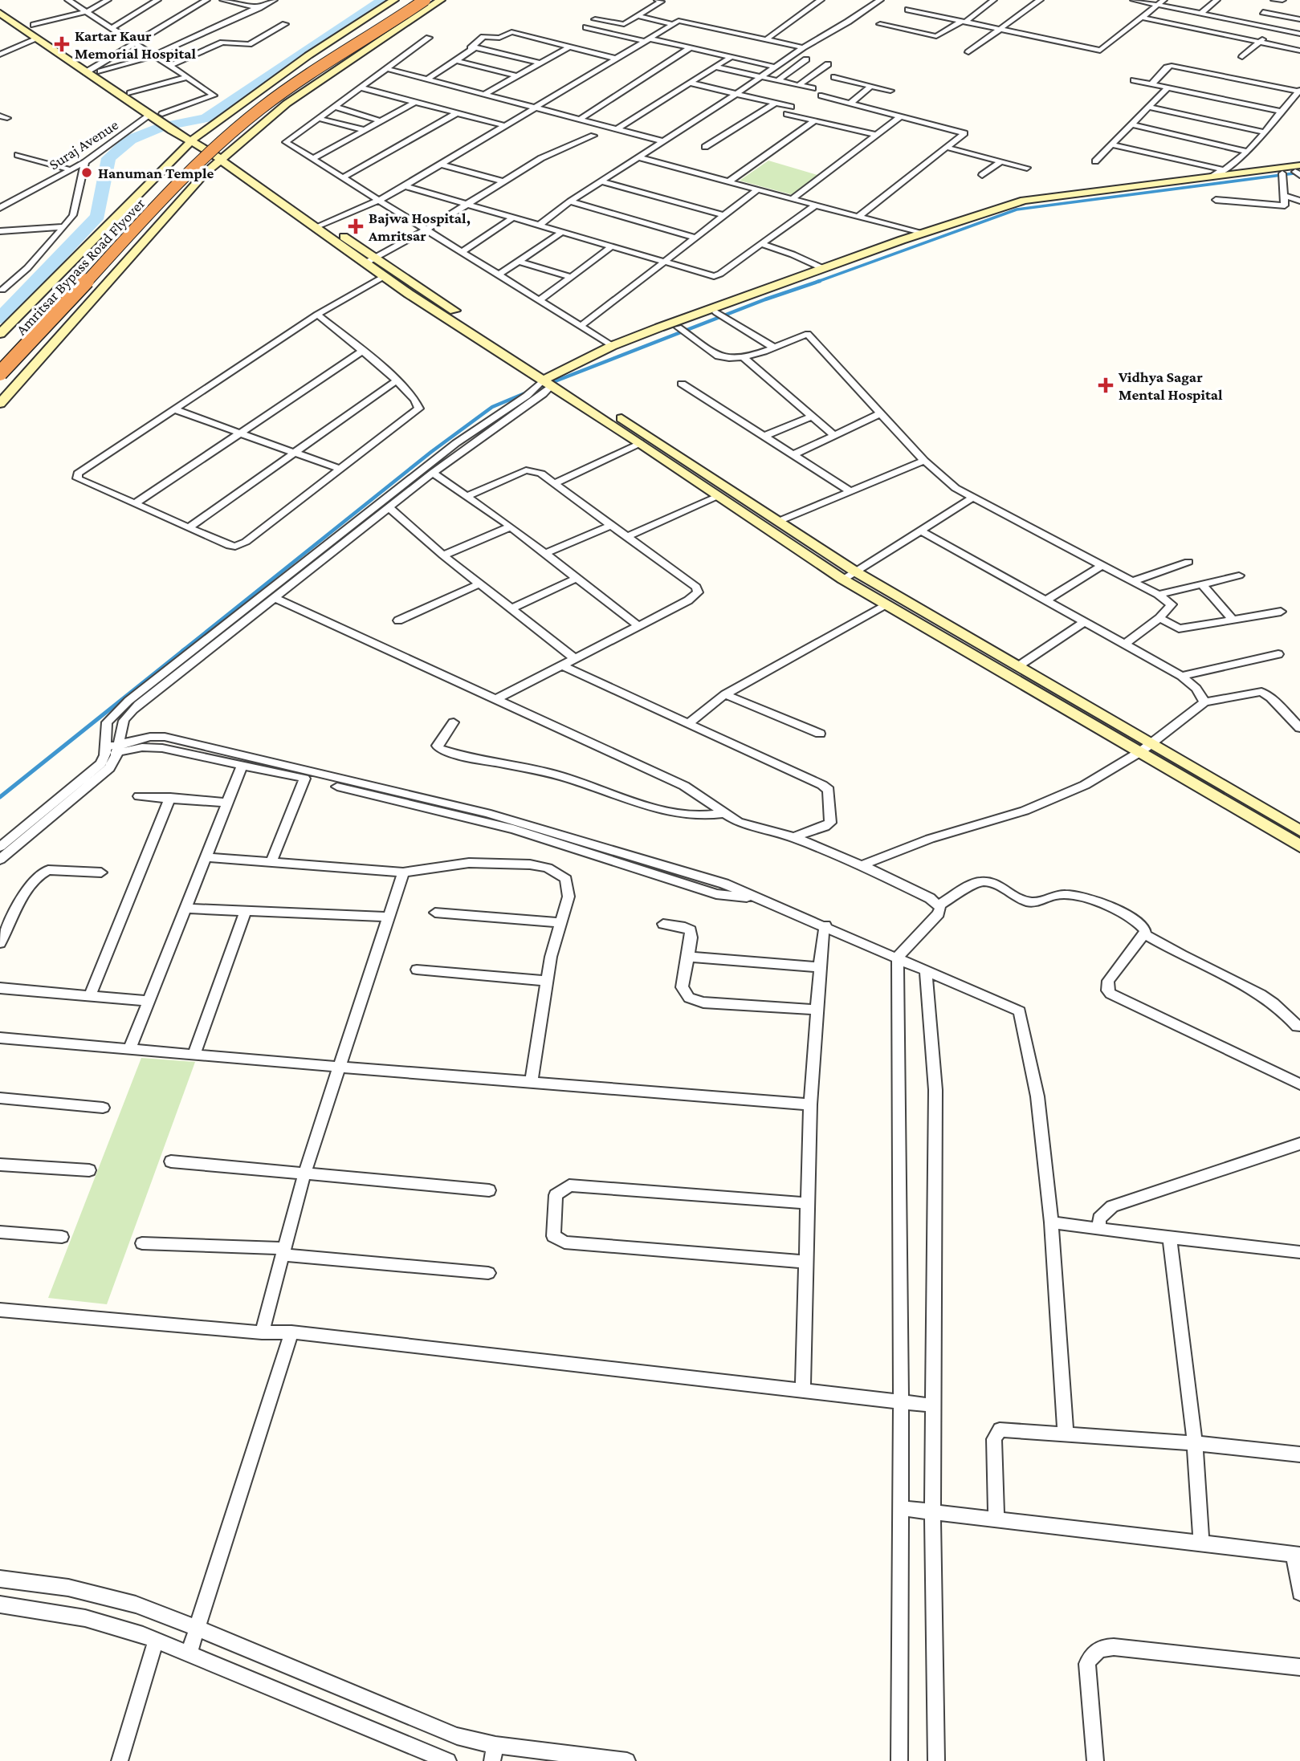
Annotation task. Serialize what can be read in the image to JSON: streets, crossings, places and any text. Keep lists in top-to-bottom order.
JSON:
{
  "streets": {
    "highway": ["Amritsar Bypass Road Flyover"],
    "street": ["Suraj Avenue"]
  },
  "places": {
    "health": ["Kartar Kaur Memorial Hospital", "Bajwa Hospital, Amritsar", "Vidhya Sagar Mental Hospital"],
    "other": ["Hanuman Temple"]
  }
}
